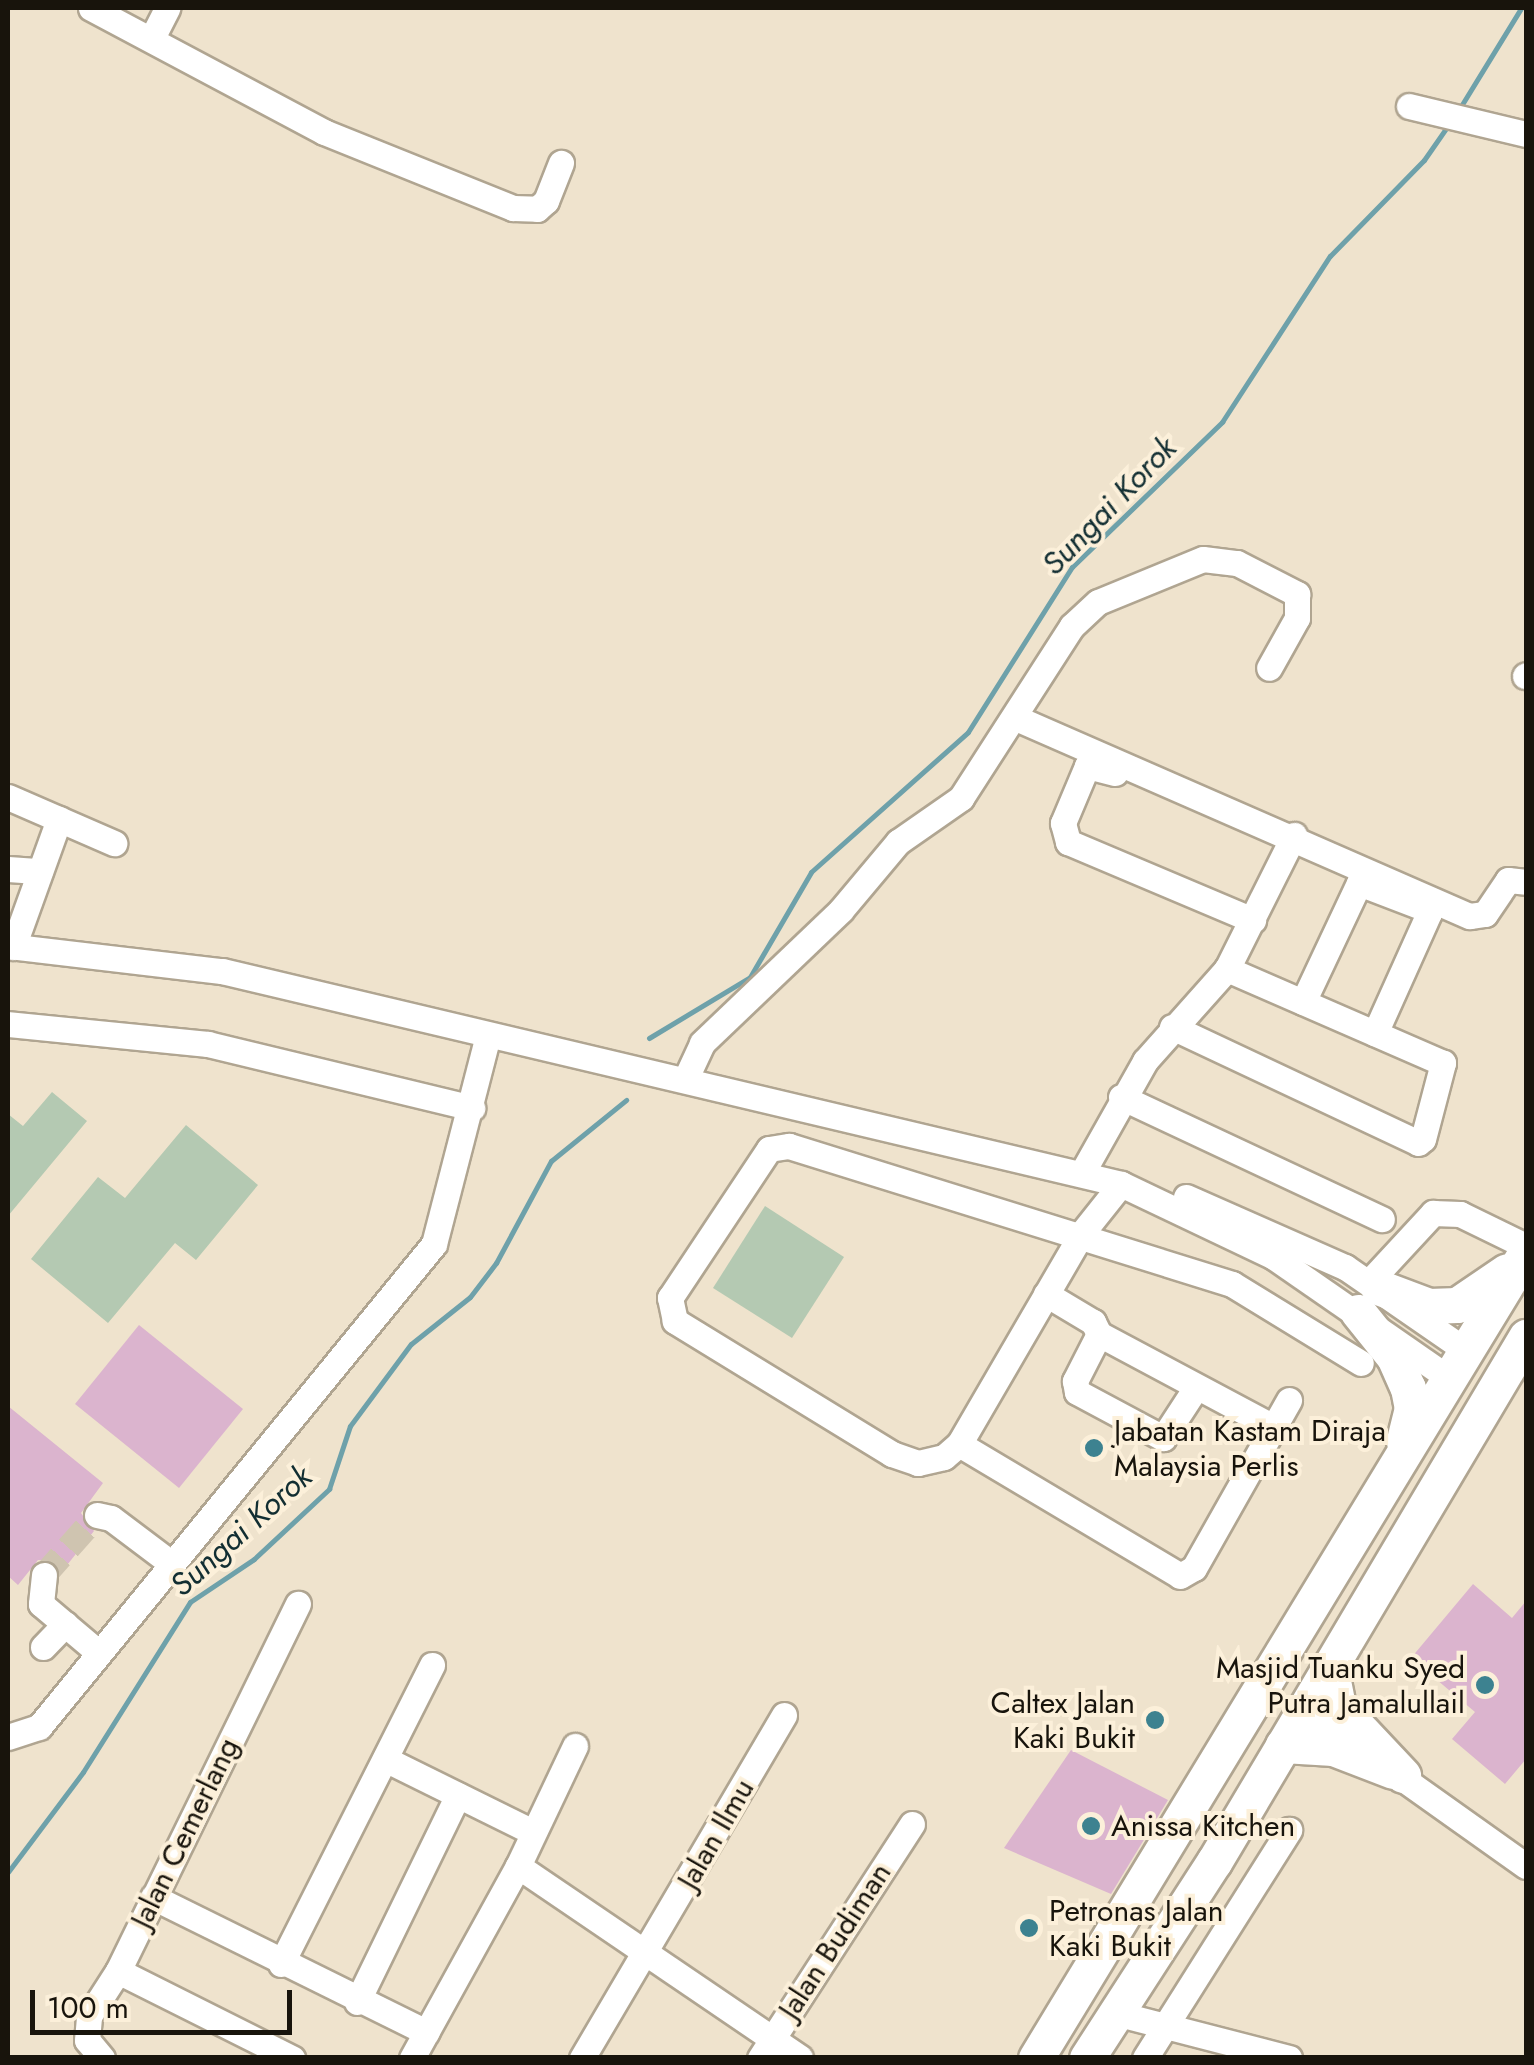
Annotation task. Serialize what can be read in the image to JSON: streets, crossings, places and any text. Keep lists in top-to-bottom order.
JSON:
{
  "streets": {
    "street": ["Jalan Cemerlang", "Jalan Ilmu", "Jalan Budiman"]
  },
  "water": ["Sungai Korok"],
  "places": [
    "Jabatan Kastam Diraja Malaysia Perlis",
    "Masjid Tuanku Syed Putra Jamalullail",
    "Caltex Jalan Kaki Bukit",
    "Anissa Kitchen",
    "Petronas Jalan Kaki Bukit"
  ],
  "scale_bar": "100 m"
}
